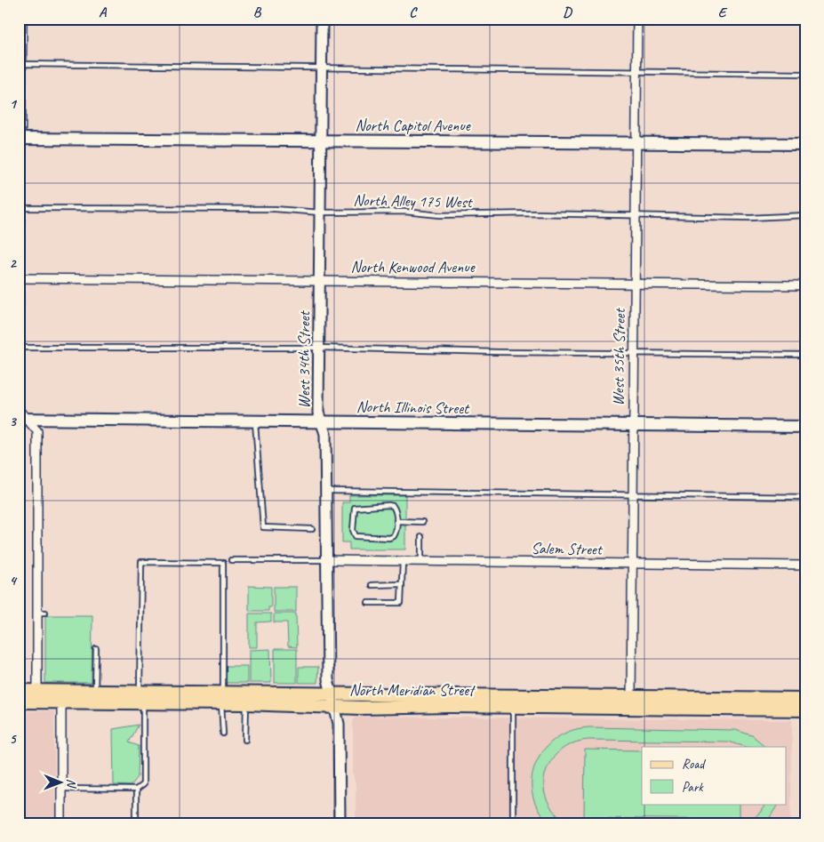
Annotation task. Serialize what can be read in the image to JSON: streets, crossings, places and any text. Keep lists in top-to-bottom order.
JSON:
{
  "streets": {
    "main road": ["North Capitol Avenue", "North Illinois Street", "North Meridian Street"],
    "street": [
      "North Kenwood Avenue",
      "West 35th Street",
      "West 34th Street",
      "Salem Street"
    ],
    "lane": ["North Alley 175 West"]
  },
  "crossings": [
    ["North Capitol Avenue", "West 35th Street"],
    ["North Capitol Avenue", "West 34th Street"],
    ["North Alley 175 West", "West 35th Street"],
    ["North Alley 175 West", "West 34th Street"],
    ["North Kenwood Avenue", "West 35th Street"],
    ["North Kenwood Avenue", "West 34th Street"],
    ["West 35th Street", "North Illinois Street"],
    ["West 35th Street", "Salem Street"],
    ["West 35th Street", "North Meridian Street"],
    ["West 34th Street", "North Illinois Street"],
    ["West 34th Street", "Salem Street"],
    ["West 34th Street", "North Meridian Street"]
  ],
  "legend": ["Road", "Park"],
  "north": "right",
  "grid": {
    "columns": [
      "A",
      "B",
      "C",
      "D",
      "E"
    ],
    "rows": [
      "1",
      "2",
      "3",
      "4",
      "5"
    ]
  }
}
